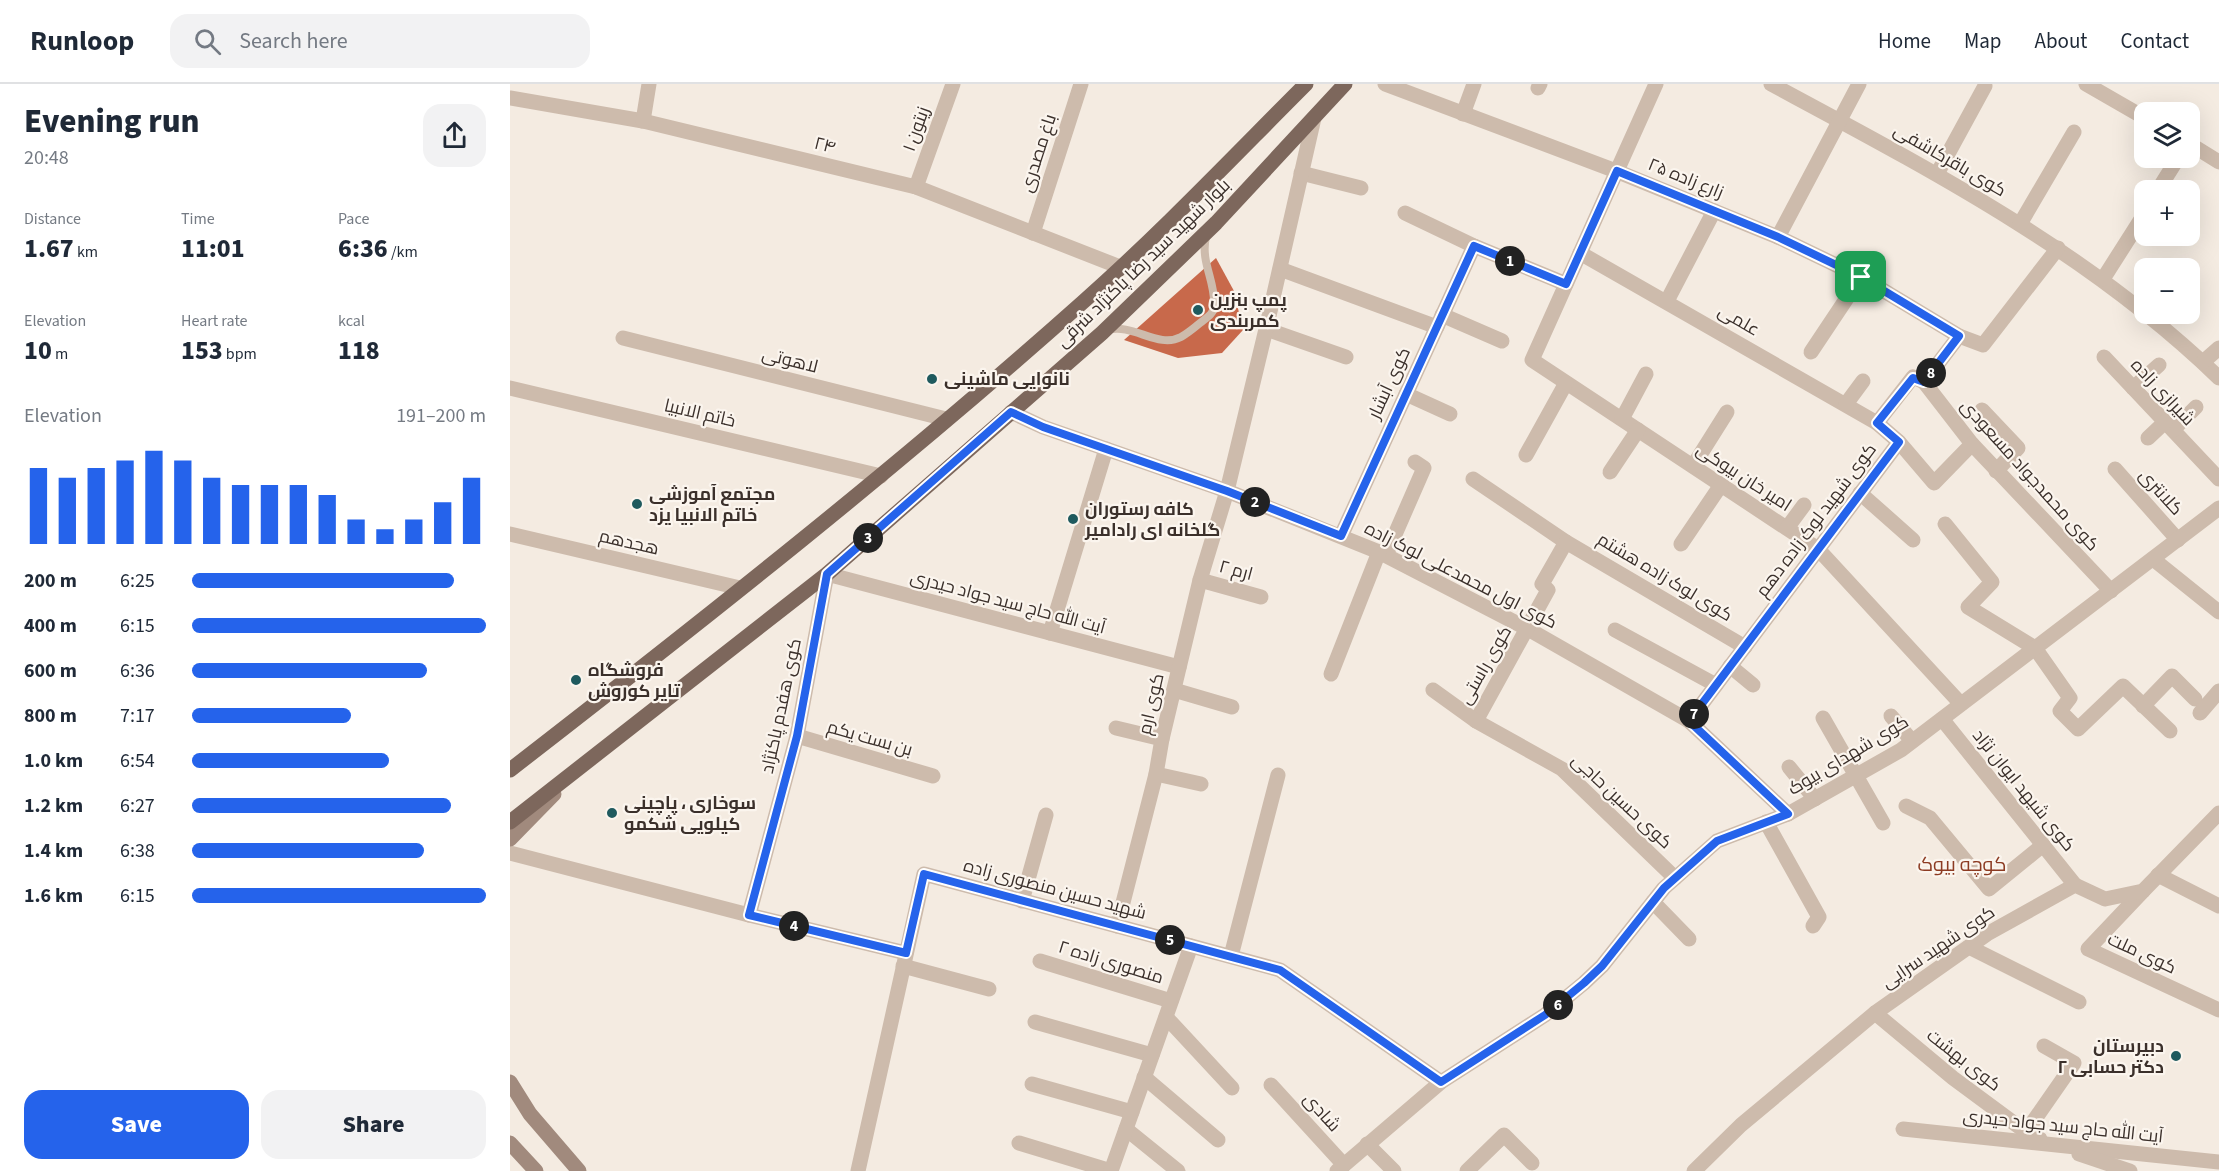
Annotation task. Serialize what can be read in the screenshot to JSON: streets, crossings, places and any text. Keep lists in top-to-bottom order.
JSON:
{
  "streets": {
    "main road": ["بلوار شهید سید رضا پاکنژاد شرقی"],
    "street": [
      "زیتون ۱",
      "۲۴",
      "باغ مصدری",
      "کوی باقرکاشفی",
      "زارع زاده ۲۵",
      "علمی",
      "لاهوتی",
      "کوی آبشار",
      "شیرازی زاده",
      "خاتم الانبیا",
      "کوی محمدجواد مسعودی",
      "امیر خان بیوکی",
      "کلانتری",
      "کوی شهید لوک زاده دهم",
      "هجدهم",
      "ارم ۲",
      "کوی اول محمدعلی لوک زاده",
      "کوی لوک زاده هشتم",
      "آیت الله حاج سید جواد حیدری",
      "کوی راستی",
      "کوی ارم",
      "کوی هفدم پاکنژاد",
      "بن بست یکم",
      "کوی شهدای بیوک",
      "کوی شیهد ایوان نژاد",
      "کوی حسین حاجی",
      "شهید حسین منصوری زاده",
      "کوی شهید سرایی",
      "کوی ملت",
      "منصوری زاده ۲",
      "کوی بهشت",
      "شادی"
    ]
  },
  "crossings": [
    ["زیتون ۱", "۲۴"],
    ["۲۴", "باغ مصدری"],
    ["۲۴", "بلوار شهید سید رضا پاکنژاد شرقی"],
    ["زارع زاده ۲۵", "کوی شهید لوک زاده دهم"],
    ["بلوار شهید سید رضا پاکنژاد شرقی", "لاهوتی"],
    ["بلوار شهید سید رضا پاکنژاد شرقی", "خاتم الانبیا"],
    ["بلوار شهید سید رضا پاکنژاد شرقی", "هجدهم"],
    ["بلوار شهید سید رضا پاکنژاد شرقی", "کوی اول محمدعلی لوک زاده"],
    ["بلوار شهید سید رضا پاکنژاد شرقی", "آیت الله حاج سید جواد حیدری"],
    ["بلوار شهید سید رضا پاکنژاد شرقی", "کوی ارم"],
    ["بلوار شهید سید رضا پاکنژاد شرقی", "کوی هفدم پاکنژاد"],
    ["علمی", "کوی شهید لوک زاده دهم"],
    ["کوی آبشار", "کوی اول محمدعلی لوک زاده"],
    ["کوی محمدجواد مسعودی", "کوی شهید لوک زاده دهم"],
    ["کوی محمدجواد مسعودی", "کوی شهدای بیوک"],
    ["امیر خان بیوکی", "کوی شهید لوک زاده دهم"],
    ["امیر خان بیوکی", "کوی شهدای بیوک"],
    ["کلانتری", "کوی شهدای بیوک"],
    ["کوی شهید لوک زاده دهم", "کوی اول محمدعلی لوک زاده"],
    ["کوی شهید لوک زاده دهم", "کوی لوک زاده هشتم"],
    ["ارم ۲", "کوی ارم"],
    ["کوی اول محمدعلی لوک زاده", "کوی راستی"],
    ["کوی اول محمدعلی لوک زاده", "کوی ارم"],
    ["کوی اول محمدعلی لوک زاده", "کوی شهدای بیوک"],
    ["آیت الله حاج سید جواد حیدری", "کوی ارم"],
    ["آیت الله حاج سید جواد حیدری", "کوی هفدم پاکنژاد"],
    ["آیت الله حاج سید جواد حیدری", "کوی بهشت"],
    ["کوی راستی", "کوی حسین حاجی"],
    ["کوی ارم", "شهید حسین منصوری زاده"],
    ["کوی هفدم پاکنژاد", "بن بست یکم"],
    ["کوی شهدای بیوک", "کوی شیهد ایوان نژاد"],
    ["کوی شهدای بیوک", "کوی حسین حاجی"],
    ["کوی شهدای بیوک", "شهید حسین منصوری زاده"],
    ["کوی شهدای بیوک", "شادی"],
    ["کوی شیهد ایوان نژاد", "کوی شهید سرایی"],
    ["کوی شهید سرایی", "کوی بهشت"]
  ],
  "districts": ["کوچه بیوک"],
  "places": [
    "پمپ بنزین کمربندی",
    "نانوایی ماشینی",
    "مجتمع آموزشی خاتم الانبیا یزد",
    "کافه رستوران گلخانه ای رادامیر",
    "فروشگاه تایر کوروش",
    "سوخاری ، پاچینی کیلویی شکمو",
    "دبیرستان دکتر حسابی ۲"
  ],
  "page": {
    "header": "Runloop",
    "search": "Search here",
    "nav": [
      "Home",
      "Map",
      "About",
      "Contact"
    ],
    "heading": ["Evening run", "20:48"],
    "map_buttons": ["+", "−"],
    "stats": [
      ["Distance", "1.67 km"],
      ["Time", "11:01"],
      ["Pace", "6:36 /km"],
      ["Elevation", "10 m"],
      ["Heart rate", "153 bpm"],
      ["kcal", "118"]
    ],
    "pins": [
      "1",
      "8",
      "2",
      "3",
      "7",
      "4",
      "5",
      "6"
    ],
    "chart": ["Elevation", "191–200 m"],
    "list": [
      {
        "name": "200 m",
        "note": "6:25"
      },
      {
        "name": "400 m",
        "note": "6:15"
      },
      {
        "name": "600 m",
        "note": "6:36"
      },
      {
        "name": "800 m",
        "note": "7:17"
      },
      {
        "name": "1.0 km",
        "note": "6:54"
      },
      {
        "name": "1.2 km",
        "note": "6:27"
      },
      {
        "name": "1.4 km",
        "note": "6:38"
      },
      {
        "name": "1.6 km",
        "note": "6:15"
      }
    ],
    "buttons": ["Save", "Share"]
  }
}
